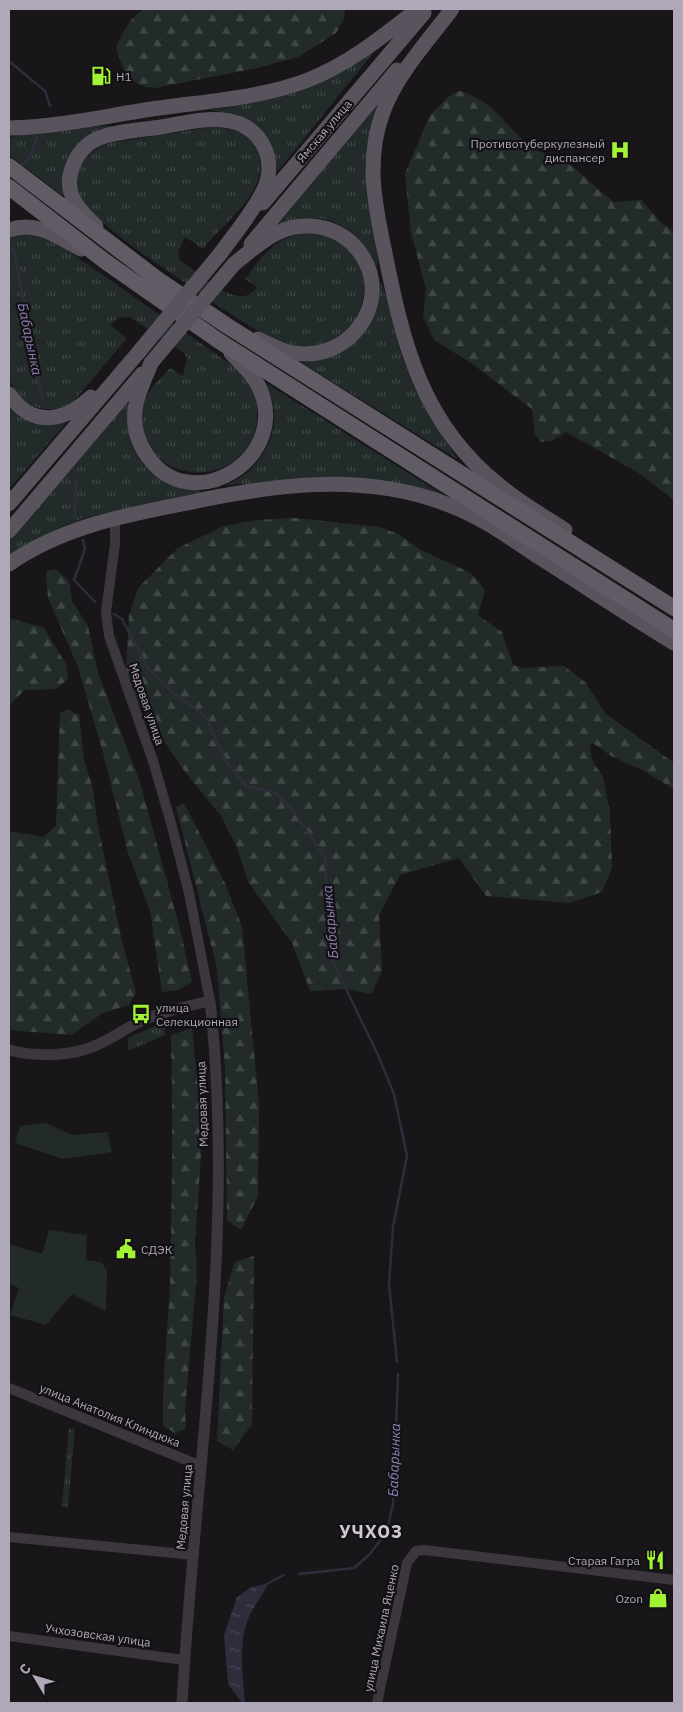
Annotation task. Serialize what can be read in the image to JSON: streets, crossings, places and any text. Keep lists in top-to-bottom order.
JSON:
{
  "streets": {
    "main road": ["Ямская улица"],
    "street": [
      "Медовая улица",
      "улица Анатолия Клиндюка",
      "улица Михаила Яценко",
      "Учхозовская улица"
    ]
  },
  "crossings": [
    ["Медовая улица", "улица Анатолия Клиндюка"],
    ["Медовая улица", "Учхозовская улица"]
  ],
  "districts": ["УЧХОЗ"],
  "water": ["Бабарынка"],
  "places": {
    "fuel station": ["Н1"],
    "hospital": ["Противотуберкулезный диспансер"],
    "bus stop": ["улица Селекционная"],
    "public building": ["СДЭК"],
    "restaurant": ["Старая Гагра"],
    "shop": ["Ozon"]
  },
  "north": "top left"
}
